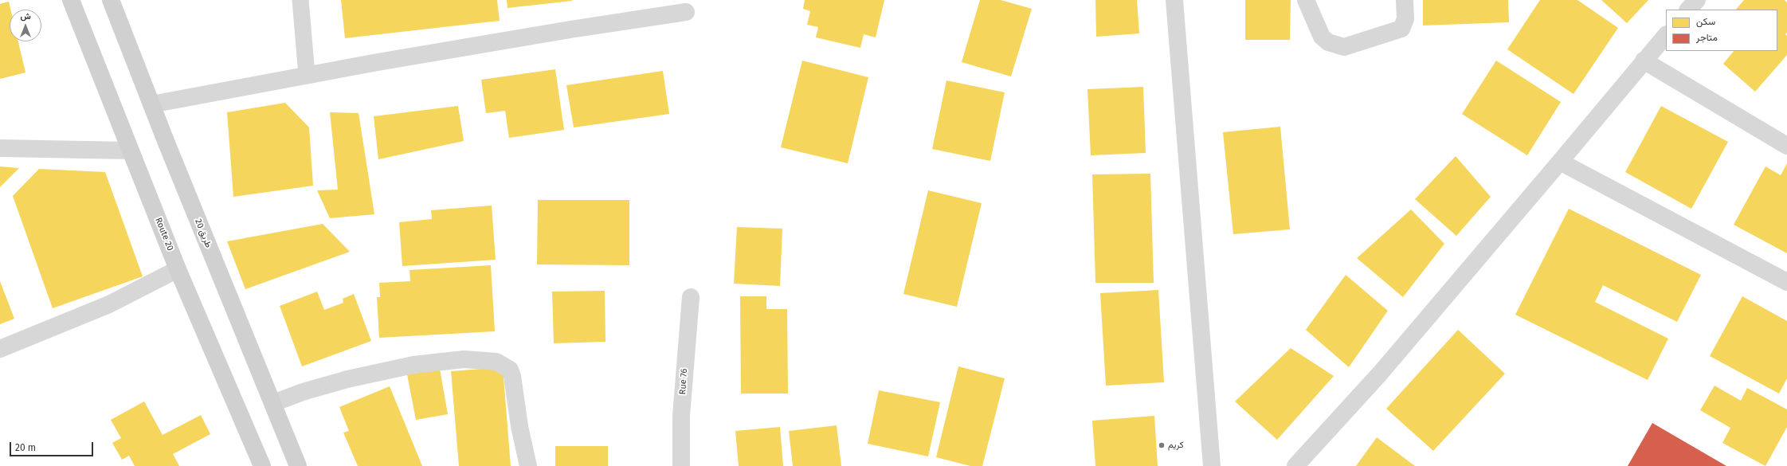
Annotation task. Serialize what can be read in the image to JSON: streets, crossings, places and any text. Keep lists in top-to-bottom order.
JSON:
{
  "streets": {
    "main road": ["طريق 20", "Route 20"],
    "street": ["Rue 76"]
  },
  "places": ["كريم"],
  "legend": ["سكن", "متاجر"],
  "scale_bar": "20 m",
  "north": "top"
}
